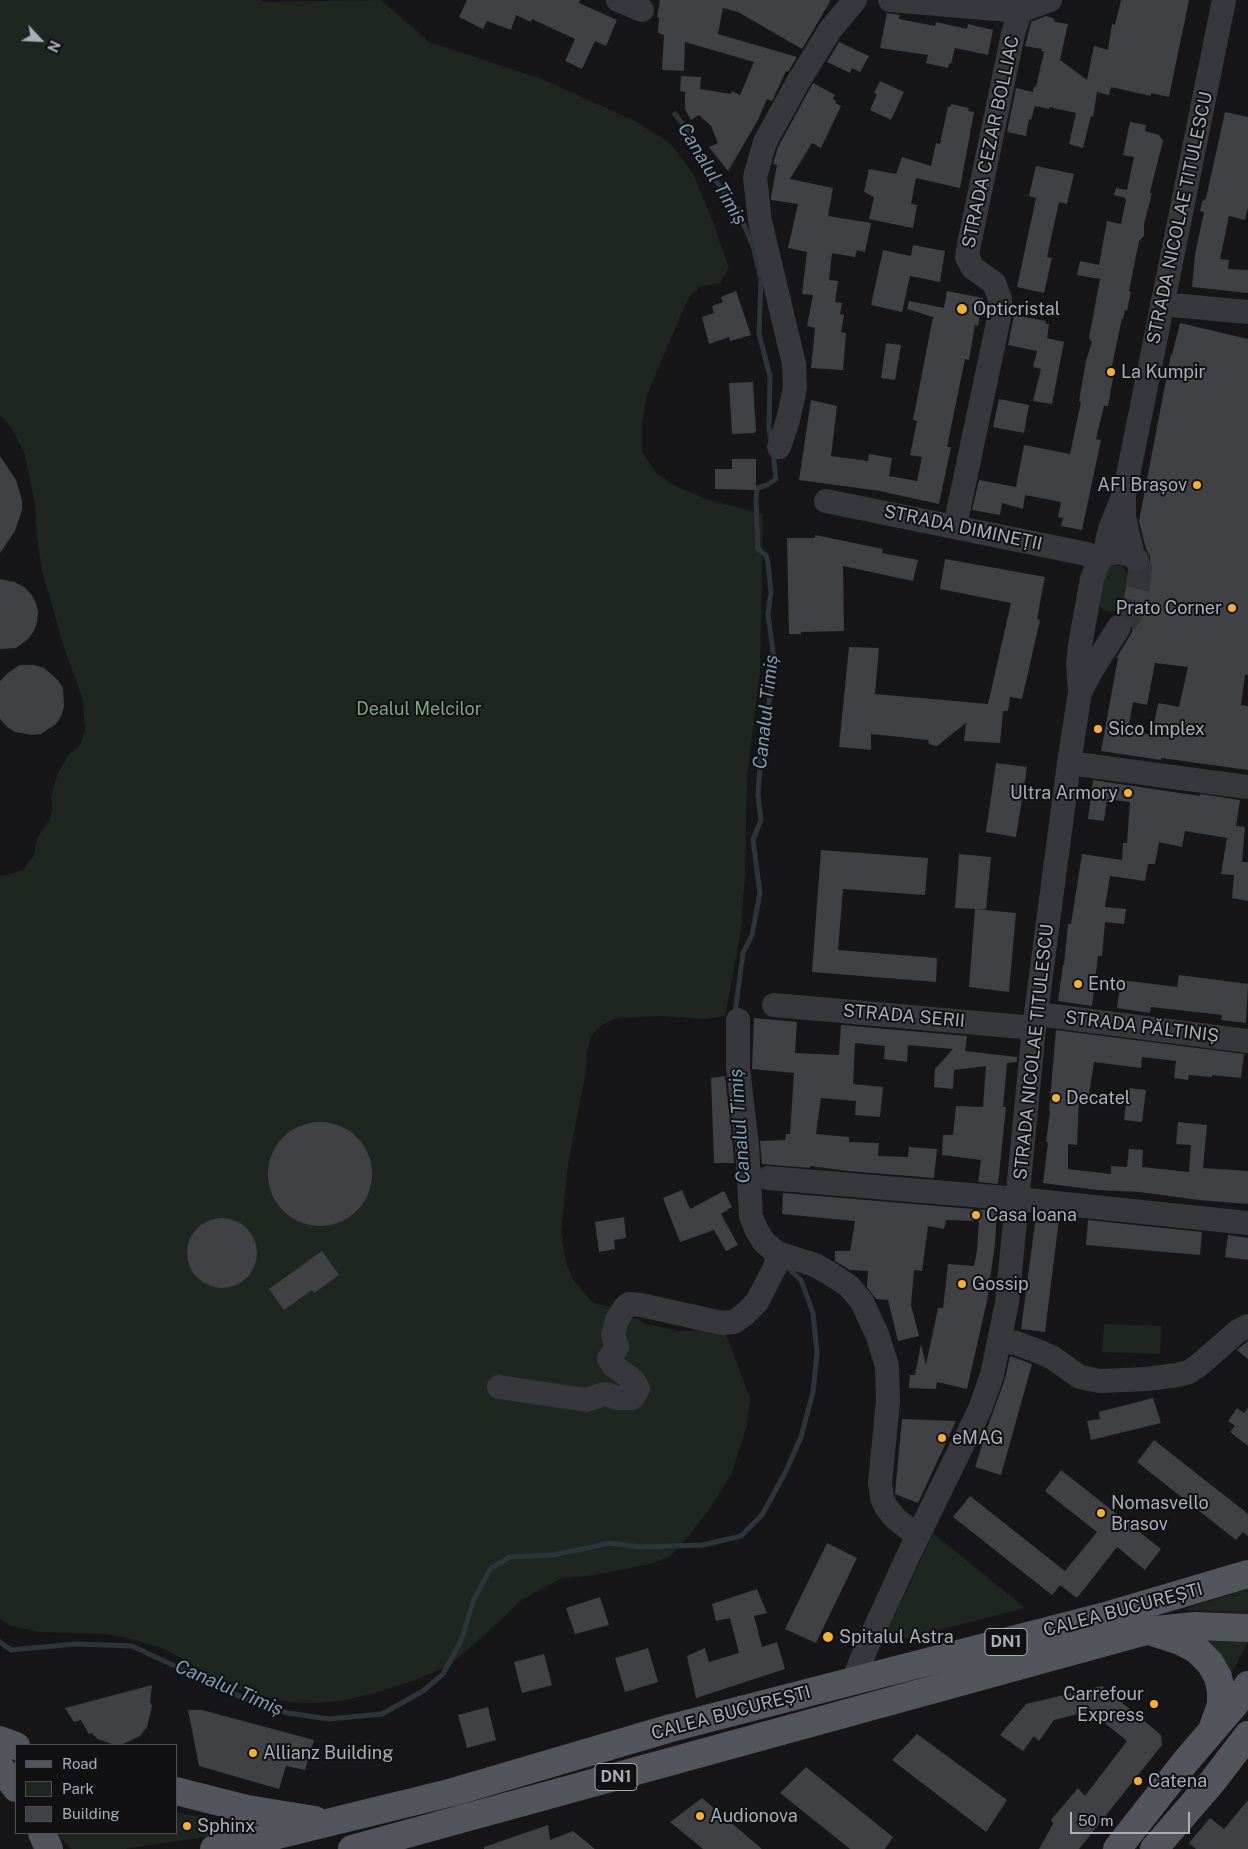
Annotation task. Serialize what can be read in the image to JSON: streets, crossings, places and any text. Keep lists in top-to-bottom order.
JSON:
{
  "streets": {
    "main road": ["CALEA BUCUREȘTI", "DN1"],
    "street": [
      "STRADA CEZAR BOLLIAC",
      "STRADA NICOLAE TITULESCU",
      "STRADA DIMINEȚII",
      "STRADA SERII",
      "STRADA PĂLTINIȘ"
    ]
  },
  "crossings": [
    ["STRADA CEZAR BOLLIAC", "STRADA DIMINEȚII"],
    ["STRADA NICOLAE TITULESCU", "STRADA DIMINEȚII"],
    ["STRADA NICOLAE TITULESCU", "STRADA SERII"],
    ["STRADA NICOLAE TITULESCU", "STRADA PĂLTINIȘ"],
    ["STRADA NICOLAE TITULESCU", "CALEA BUCUREȘTI"],
    ["STRADA SERII", "STRADA PĂLTINIȘ"]
  ],
  "water": ["Canalul Timiș"],
  "parks": ["Dealul Melcilor"],
  "places": [
    "Opticristal",
    "La Kumpir",
    "AFI Brașov",
    "Prato Corner",
    "Sico Implex",
    "Ultra Armory",
    "Ento",
    "Decatel",
    "Casa Ioana",
    "Gossip",
    "eMAG",
    "Nomasvello Brasov",
    "Spitalul Astra",
    "Carrefour Express",
    "Allianz Building",
    "Catena",
    "Audionova",
    "Sphinx"
  ],
  "legend": ["Road", "Park", "Building"],
  "scale_bar": "50 m",
  "north": "bottom right"
}
